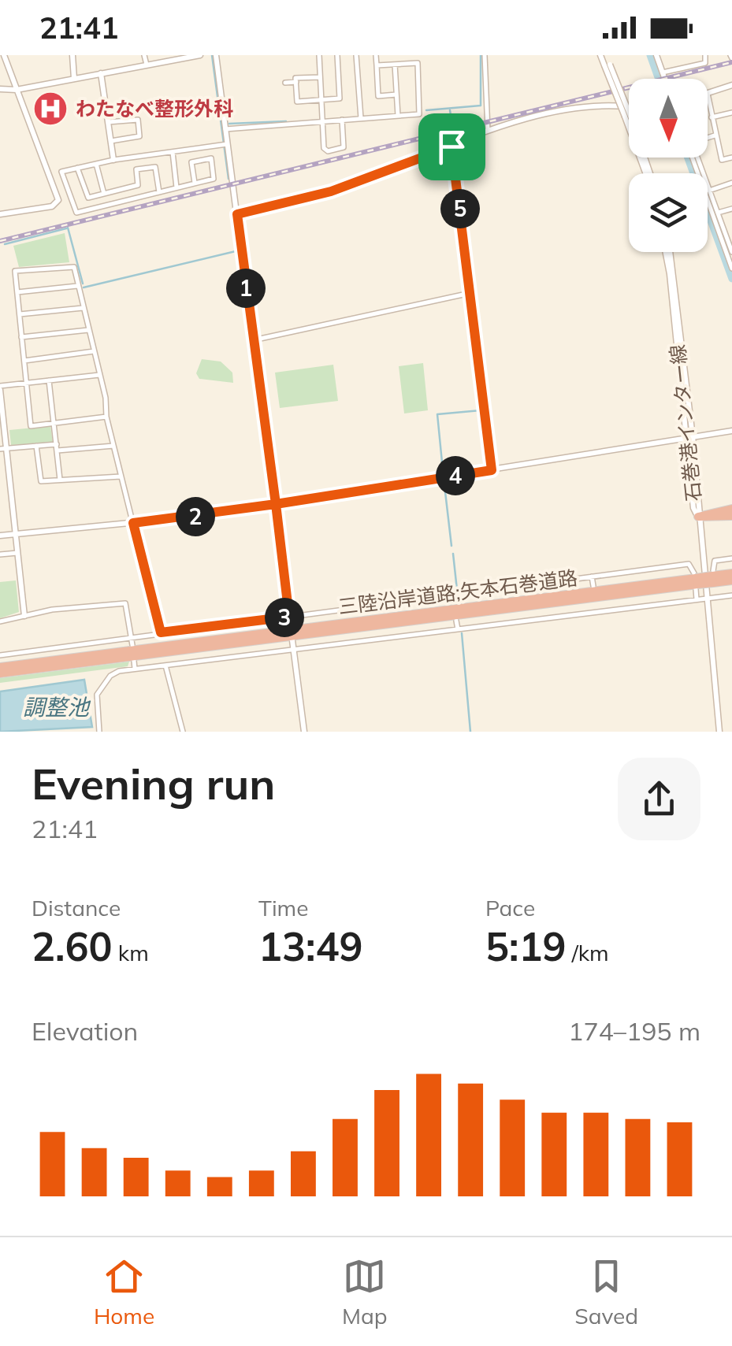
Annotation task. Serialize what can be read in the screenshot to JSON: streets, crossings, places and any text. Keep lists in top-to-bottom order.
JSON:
{
  "streets": {
    "highway": ["三陸沿岸道路;矢本石巻道路"],
    "street": ["石巻港インター線"]
  },
  "water": ["調整池"],
  "places": {
    "hospital": ["わたなべ整形外科"]
  },
  "north": "bottom",
  "page": {
    "status": "21:41",
    "pins": [
      "5",
      "1",
      "4",
      "2",
      "3"
    ],
    "heading": ["Evening run", "21:41"],
    "stats": [
      ["Distance", "2.60 km"],
      ["Time", "13:49"],
      ["Pace", "5:19 /km"]
    ],
    "chart": ["Elevation", "174–195 m"],
    "tabs": ["Home", "Map", "Saved"]
  }
}
